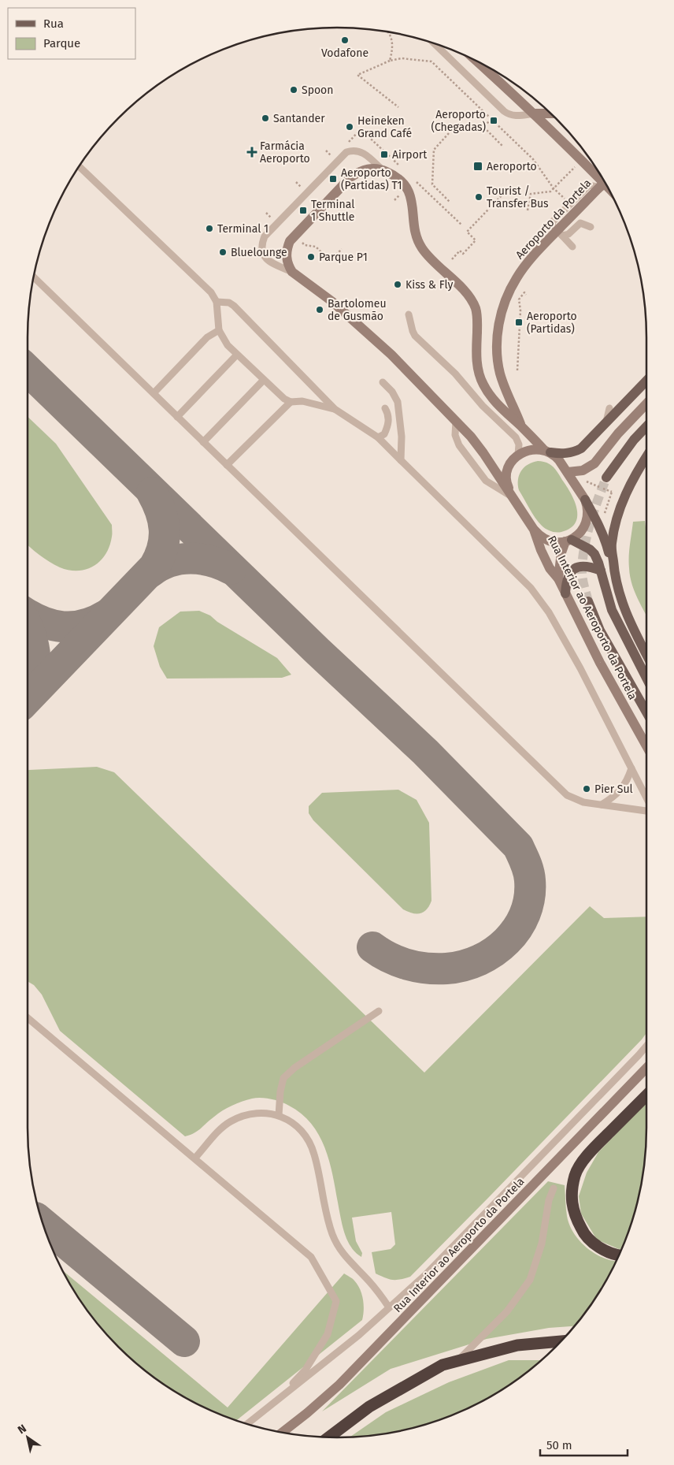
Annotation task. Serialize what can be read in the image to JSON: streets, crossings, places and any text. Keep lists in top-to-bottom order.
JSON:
{
  "streets": {
    "main road": ["Aeroporto da Portela", "Rua Interior ao Aeroporto da Portela"]
  },
  "places": {
    "other": [
      "Vodafone",
      "Spoon",
      "Santander",
      "Heineken Grand Café",
      "Tourist / Transfer Bus",
      "Terminal 1",
      "Bluelounge",
      "Parque P1",
      "Kiss & Fly",
      "Bartolomeu de Gusmão",
      "Pier Sul"
    ],
    "transit": [
      "Aeroporto (Chegadas)",
      "Airport",
      "Aeroporto",
      "Aeroporto (Partidas) T1",
      "Terminal 1 Shuttle",
      "Aeroporto (Partidas)"
    ],
    "health": ["Farmácia Aeroporto"]
  },
  "legend": ["Rua", "Parque"],
  "scale_bar": "50 m",
  "north": "top left"
}
